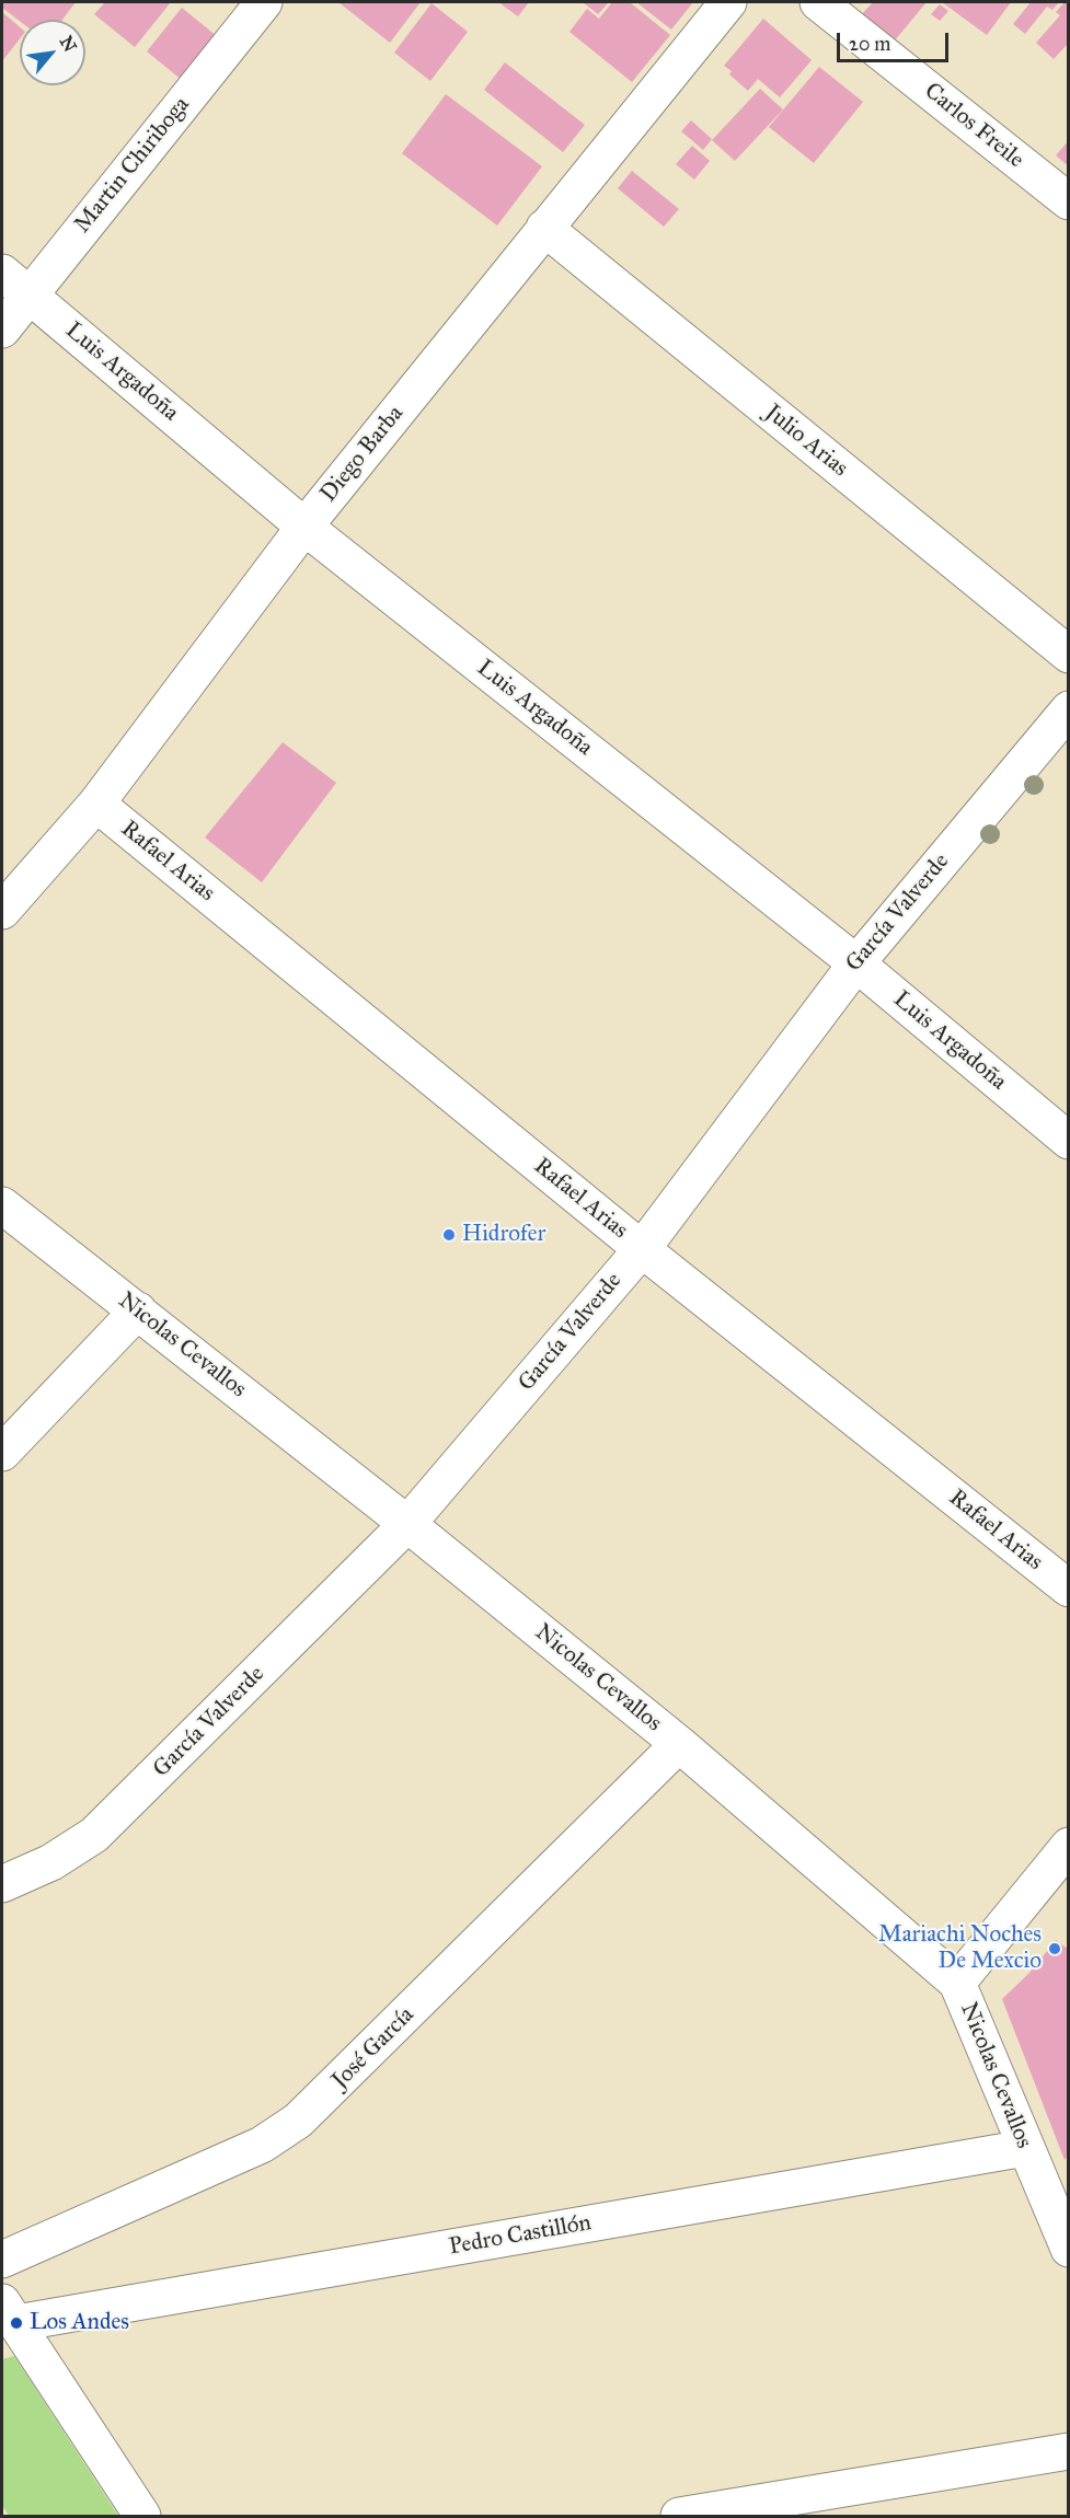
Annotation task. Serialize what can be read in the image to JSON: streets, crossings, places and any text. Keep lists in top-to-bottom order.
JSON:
{
  "streets": {
    "street": [
      "Carlos Freile",
      "Martin Chiriboga",
      "Luis Argadoña",
      "Julio Arias",
      "Diego Barba",
      "Rafael Arias",
      "García Valverde",
      "Nicolas Cevallos",
      "José García",
      "Pedro Castillón"
    ]
  },
  "crossings": [
    ["Martin Chiriboga", "Luis Argadoña"],
    ["Luis Argadoña", "Diego Barba"],
    ["Luis Argadoña", "García Valverde"],
    ["Julio Arias", "Diego Barba"],
    ["Diego Barba", "Rafael Arias"],
    ["Rafael Arias", "García Valverde"],
    ["García Valverde", "Nicolas Cevallos"],
    ["Nicolas Cevallos", "José García"],
    ["Nicolas Cevallos", "Pedro Castillón"]
  ],
  "places": ["Hidrofer", "Mariachi Noches De Mexcio", "Los Andes"],
  "scale_bar": "20 m",
  "north": "top right"
}
